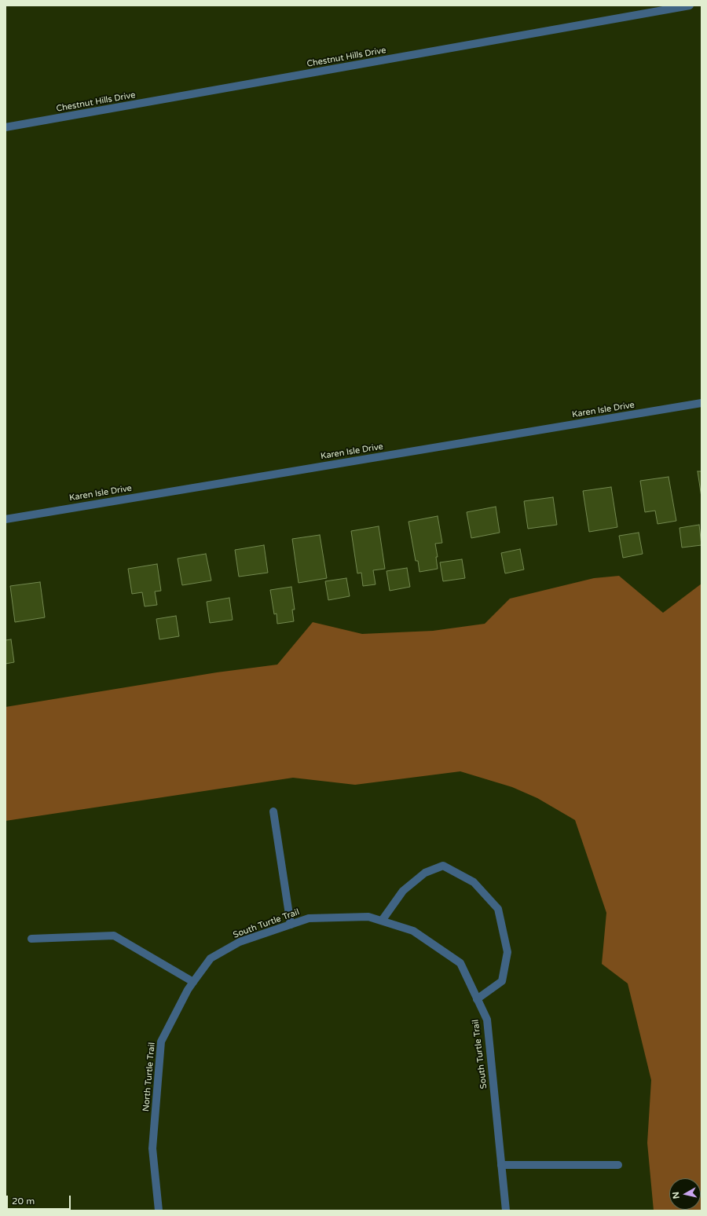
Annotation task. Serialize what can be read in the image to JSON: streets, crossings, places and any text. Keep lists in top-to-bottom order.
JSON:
{
  "streets": {
    "street": [
      "Chestnut Hills Drive",
      "Karen Isle Drive",
      "South Turtle Trail",
      "North Turtle Trail"
    ]
  },
  "crossings": [
    ["South Turtle Trail", "North Turtle Trail"]
  ],
  "scale_bar": "20 m",
  "north": "left"
}
